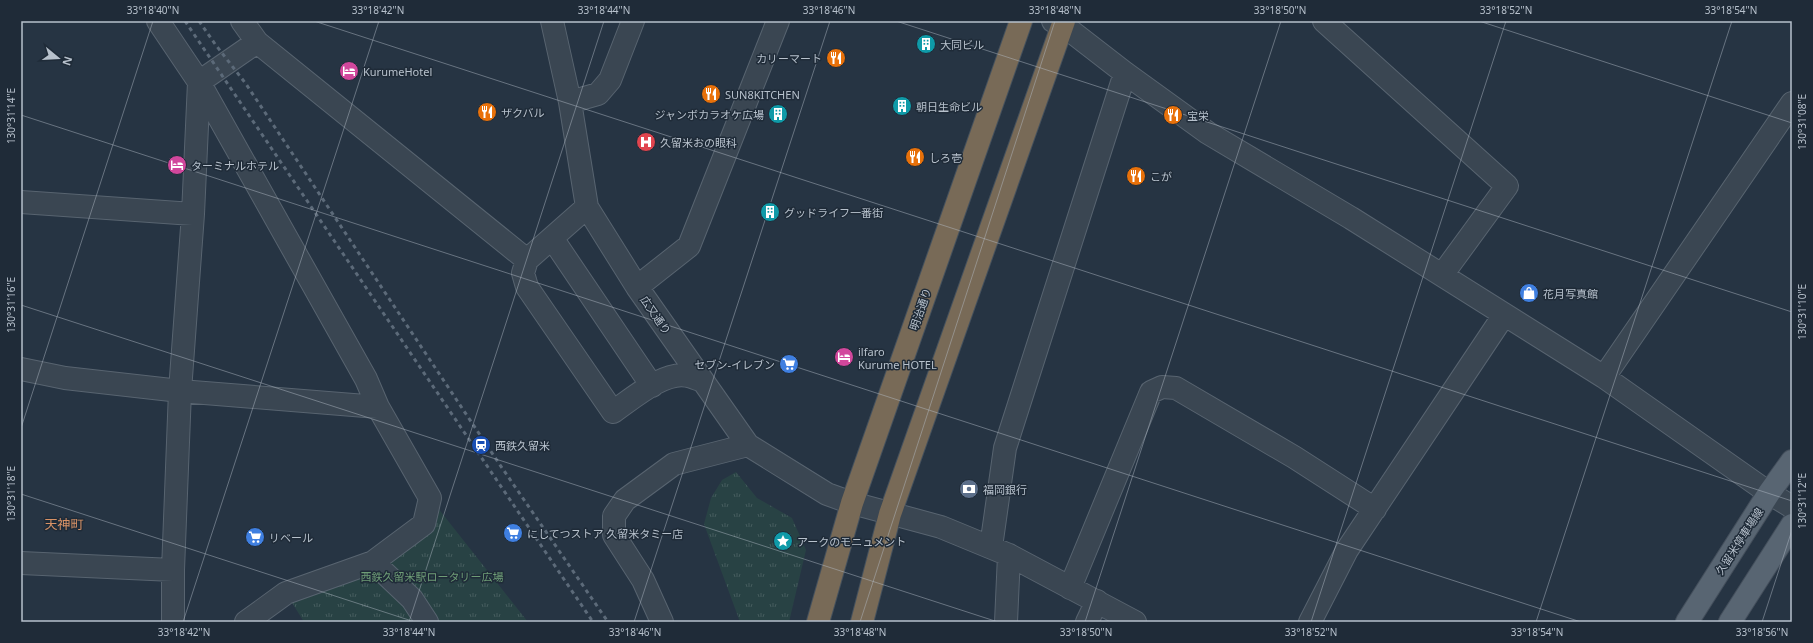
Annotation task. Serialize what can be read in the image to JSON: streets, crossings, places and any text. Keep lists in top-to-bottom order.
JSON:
{
  "streets": {
    "highway": ["明治通り"],
    "main road": ["久留米停車場線"],
    "street": ["広又通り"]
  },
  "crossings": [
    ["明治通り", "広又通り"]
  ],
  "districts": ["天神町"],
  "parks": ["西鉄久留米駅ロータリー広場"],
  "places": {
    "building": [
      "大同ビル",
      "朝日生命ビル",
      "ジャンボカラオケ広場",
      "グッドライフ一番街"
    ],
    "restaurant": [
      "カリーマート",
      "SUN8KITCHEN",
      "ザクバル",
      "宝栄",
      "しろ壱",
      "こが"
    ],
    "hotel": ["KurumeHotel", "ターミナルホテル", "ilfaro Kurume HOTEL"],
    "hospital": ["久留米おの眼科"],
    "shop": ["花月写真館"],
    "supermarket": ["セブン-イレブン", "にしてつストア 久留米タミー店", "リベール"],
    "station": ["西鉄久留米"],
    "bank": ["福岡銀行"],
    "place": ["アークのモニュメント"]
  },
  "north": "right",
  "coordinates": [
    "33°18'40\"N",
    "33°18'42\"N",
    "33°18'44\"N",
    "33°18'46\"N",
    "33°18'48\"N",
    "33°18'50\"N",
    "33°18'52\"N",
    "33°18'54\"N",
    "130°31'14\"E",
    "130°31'08\"E",
    "130°31'16\"E",
    "130°31'10\"E",
    "130°31'18\"E",
    "130°31'12\"E",
    "33°18'56\"N"
  ]
}
